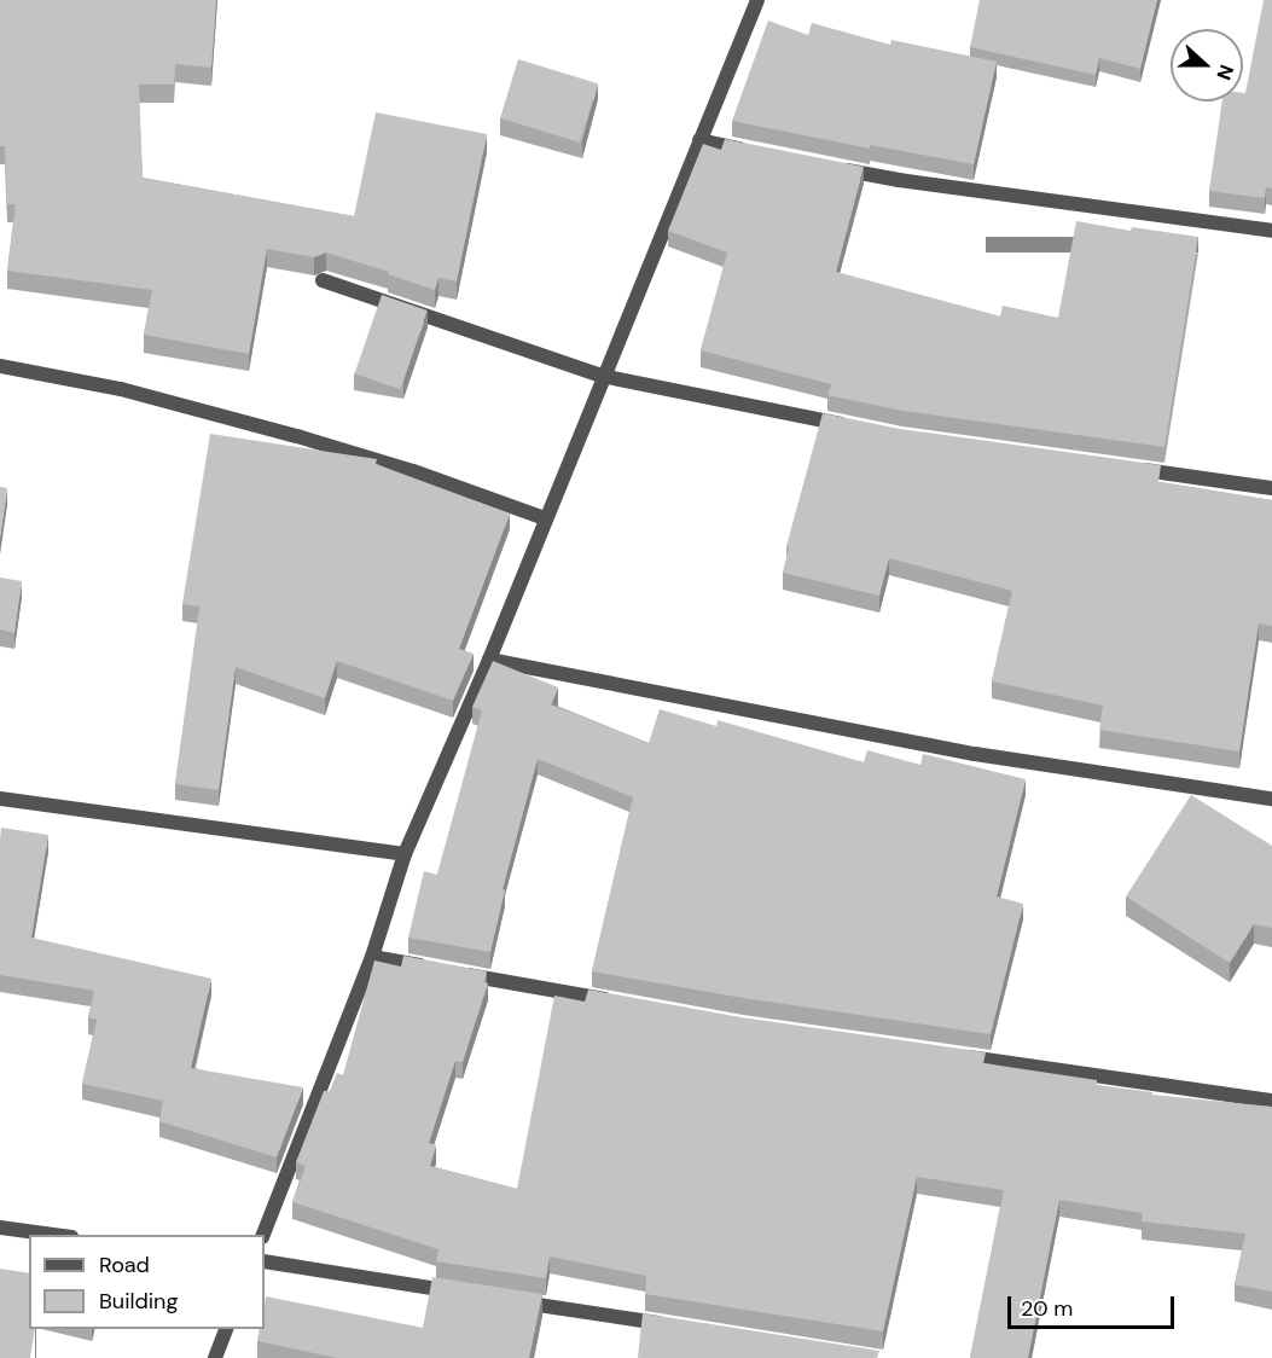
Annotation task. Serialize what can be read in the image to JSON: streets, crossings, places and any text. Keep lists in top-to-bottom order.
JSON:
{
  "legend": ["Road", "Building"],
  "scale_bar": "20 m",
  "north": "right"
}
